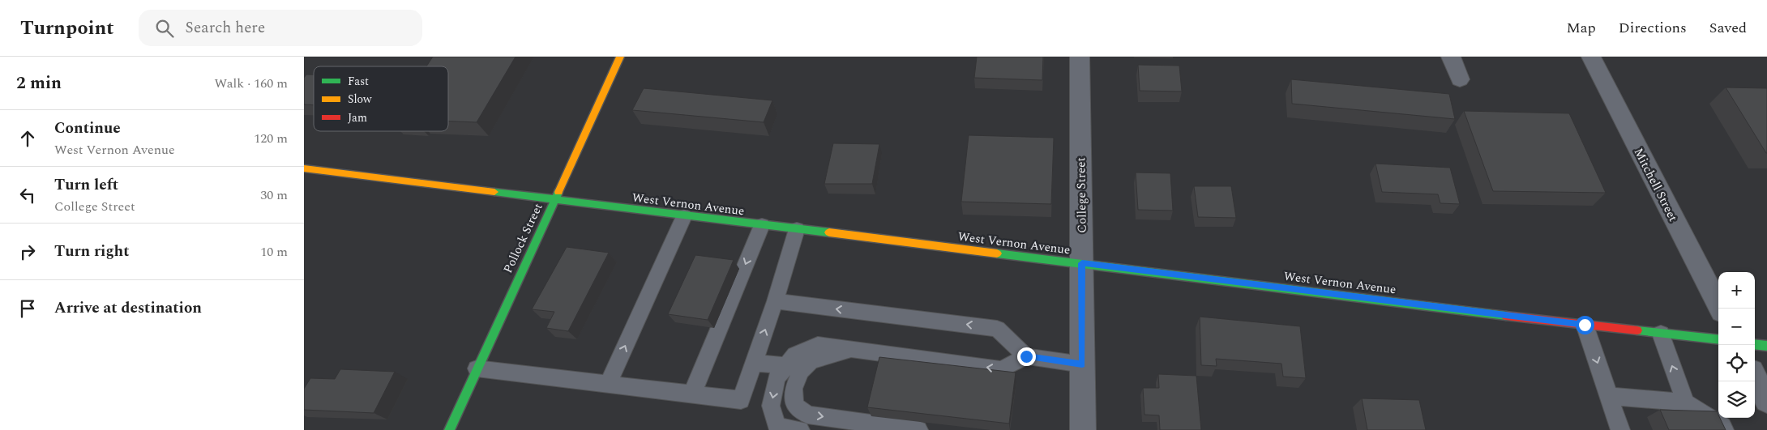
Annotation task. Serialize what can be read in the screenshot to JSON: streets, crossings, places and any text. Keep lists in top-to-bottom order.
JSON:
{
  "streets": {
    "main road": ["West Vernon Avenue", "Pollock Street"],
    "street": ["Mitchell Street", "College Street"]
  },
  "crossings": [
    ["College Street", "West Vernon Avenue"],
    ["West Vernon Avenue", "Pollock Street"]
  ],
  "legend": ["Fast", "Slow", "Jam"],
  "page": {
    "header": "Turnpoint",
    "search": "Search here",
    "nav": ["Map", "Directions", "Saved"],
    "heading": ["2 min", "Walk · 160 m"],
    "list": [
      ["Continue", "West Vernon Avenue", "120 m"],
      ["Turn left", "College Street", "30 m"],
      ["Turn right", "10 m"],
      "Arrive at destination"
    ],
    "map_buttons": ["+", "−"]
  }
}
